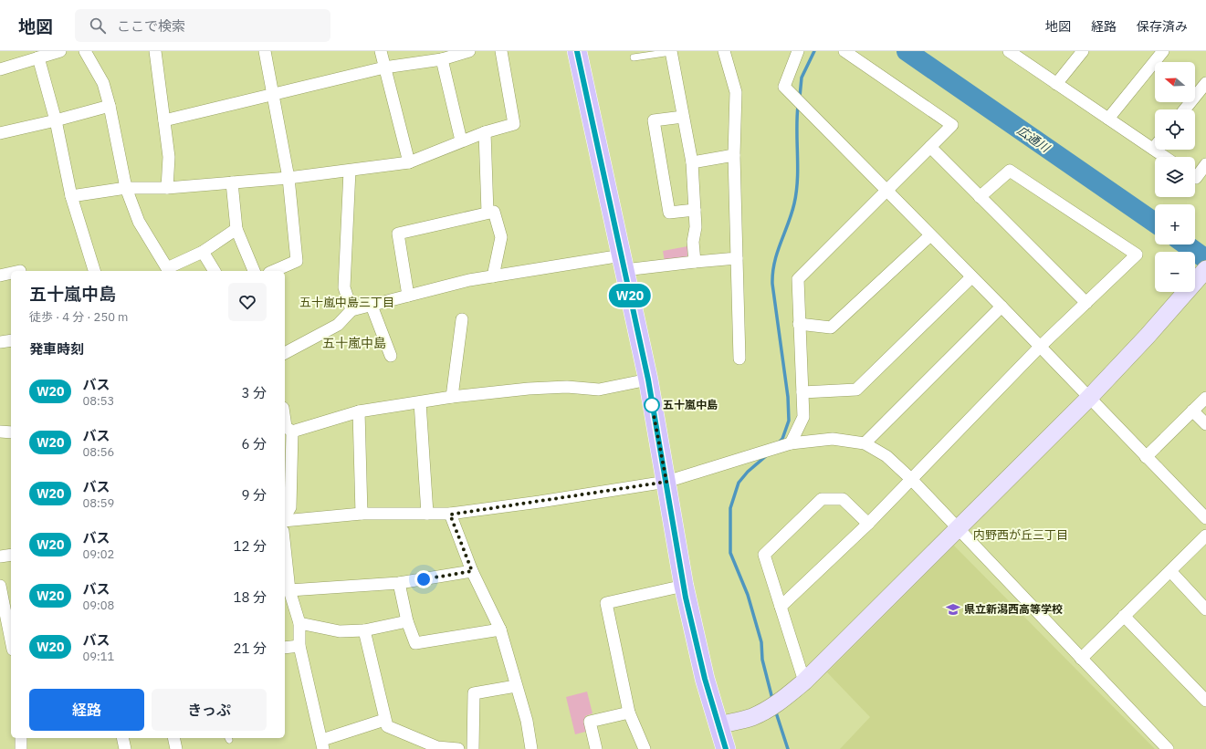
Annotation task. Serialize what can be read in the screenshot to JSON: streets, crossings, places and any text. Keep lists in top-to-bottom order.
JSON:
{
  "districts": ["五十嵐中島三丁目", "五十嵐中島", "内野西が丘三丁目"],
  "water": ["広通川"],
  "places": {
    "other": ["五十嵐中島"],
    "school or university": ["県立新潟西高等学校"]
  },
  "lines": ["bus line W20"],
  "north": "left",
  "page": {
    "header": "地図",
    "search": "ここで検索",
    "nav": ["地図", "経路", "保存済み"],
    "on_map": "W20",
    "map_buttons": ["+", "−"],
    "heading": [
      ["五十嵐中島", "徒歩 · 4 分 · 250 m"],
      "発車時刻"
    ],
    "list": [
      {
        "mark": "W20",
        "name": "バス",
        "note": "08:53",
        "value": "3 分"
      },
      {
        "mark": "W20",
        "name": "バス",
        "note": "08:56",
        "value": "6 分"
      },
      {
        "mark": "W20",
        "name": "バス",
        "note": "08:59",
        "value": "9 分"
      },
      {
        "mark": "W20",
        "name": "バス",
        "note": "09:02",
        "value": "12 分"
      },
      {
        "mark": "W20",
        "name": "バス",
        "note": "09:08",
        "value": "18 分"
      },
      {
        "mark": "W20",
        "name": "バス",
        "note": "09:11",
        "value": "21 分"
      }
    ],
    "buttons": ["経路", "きっぷ"]
  }
}
